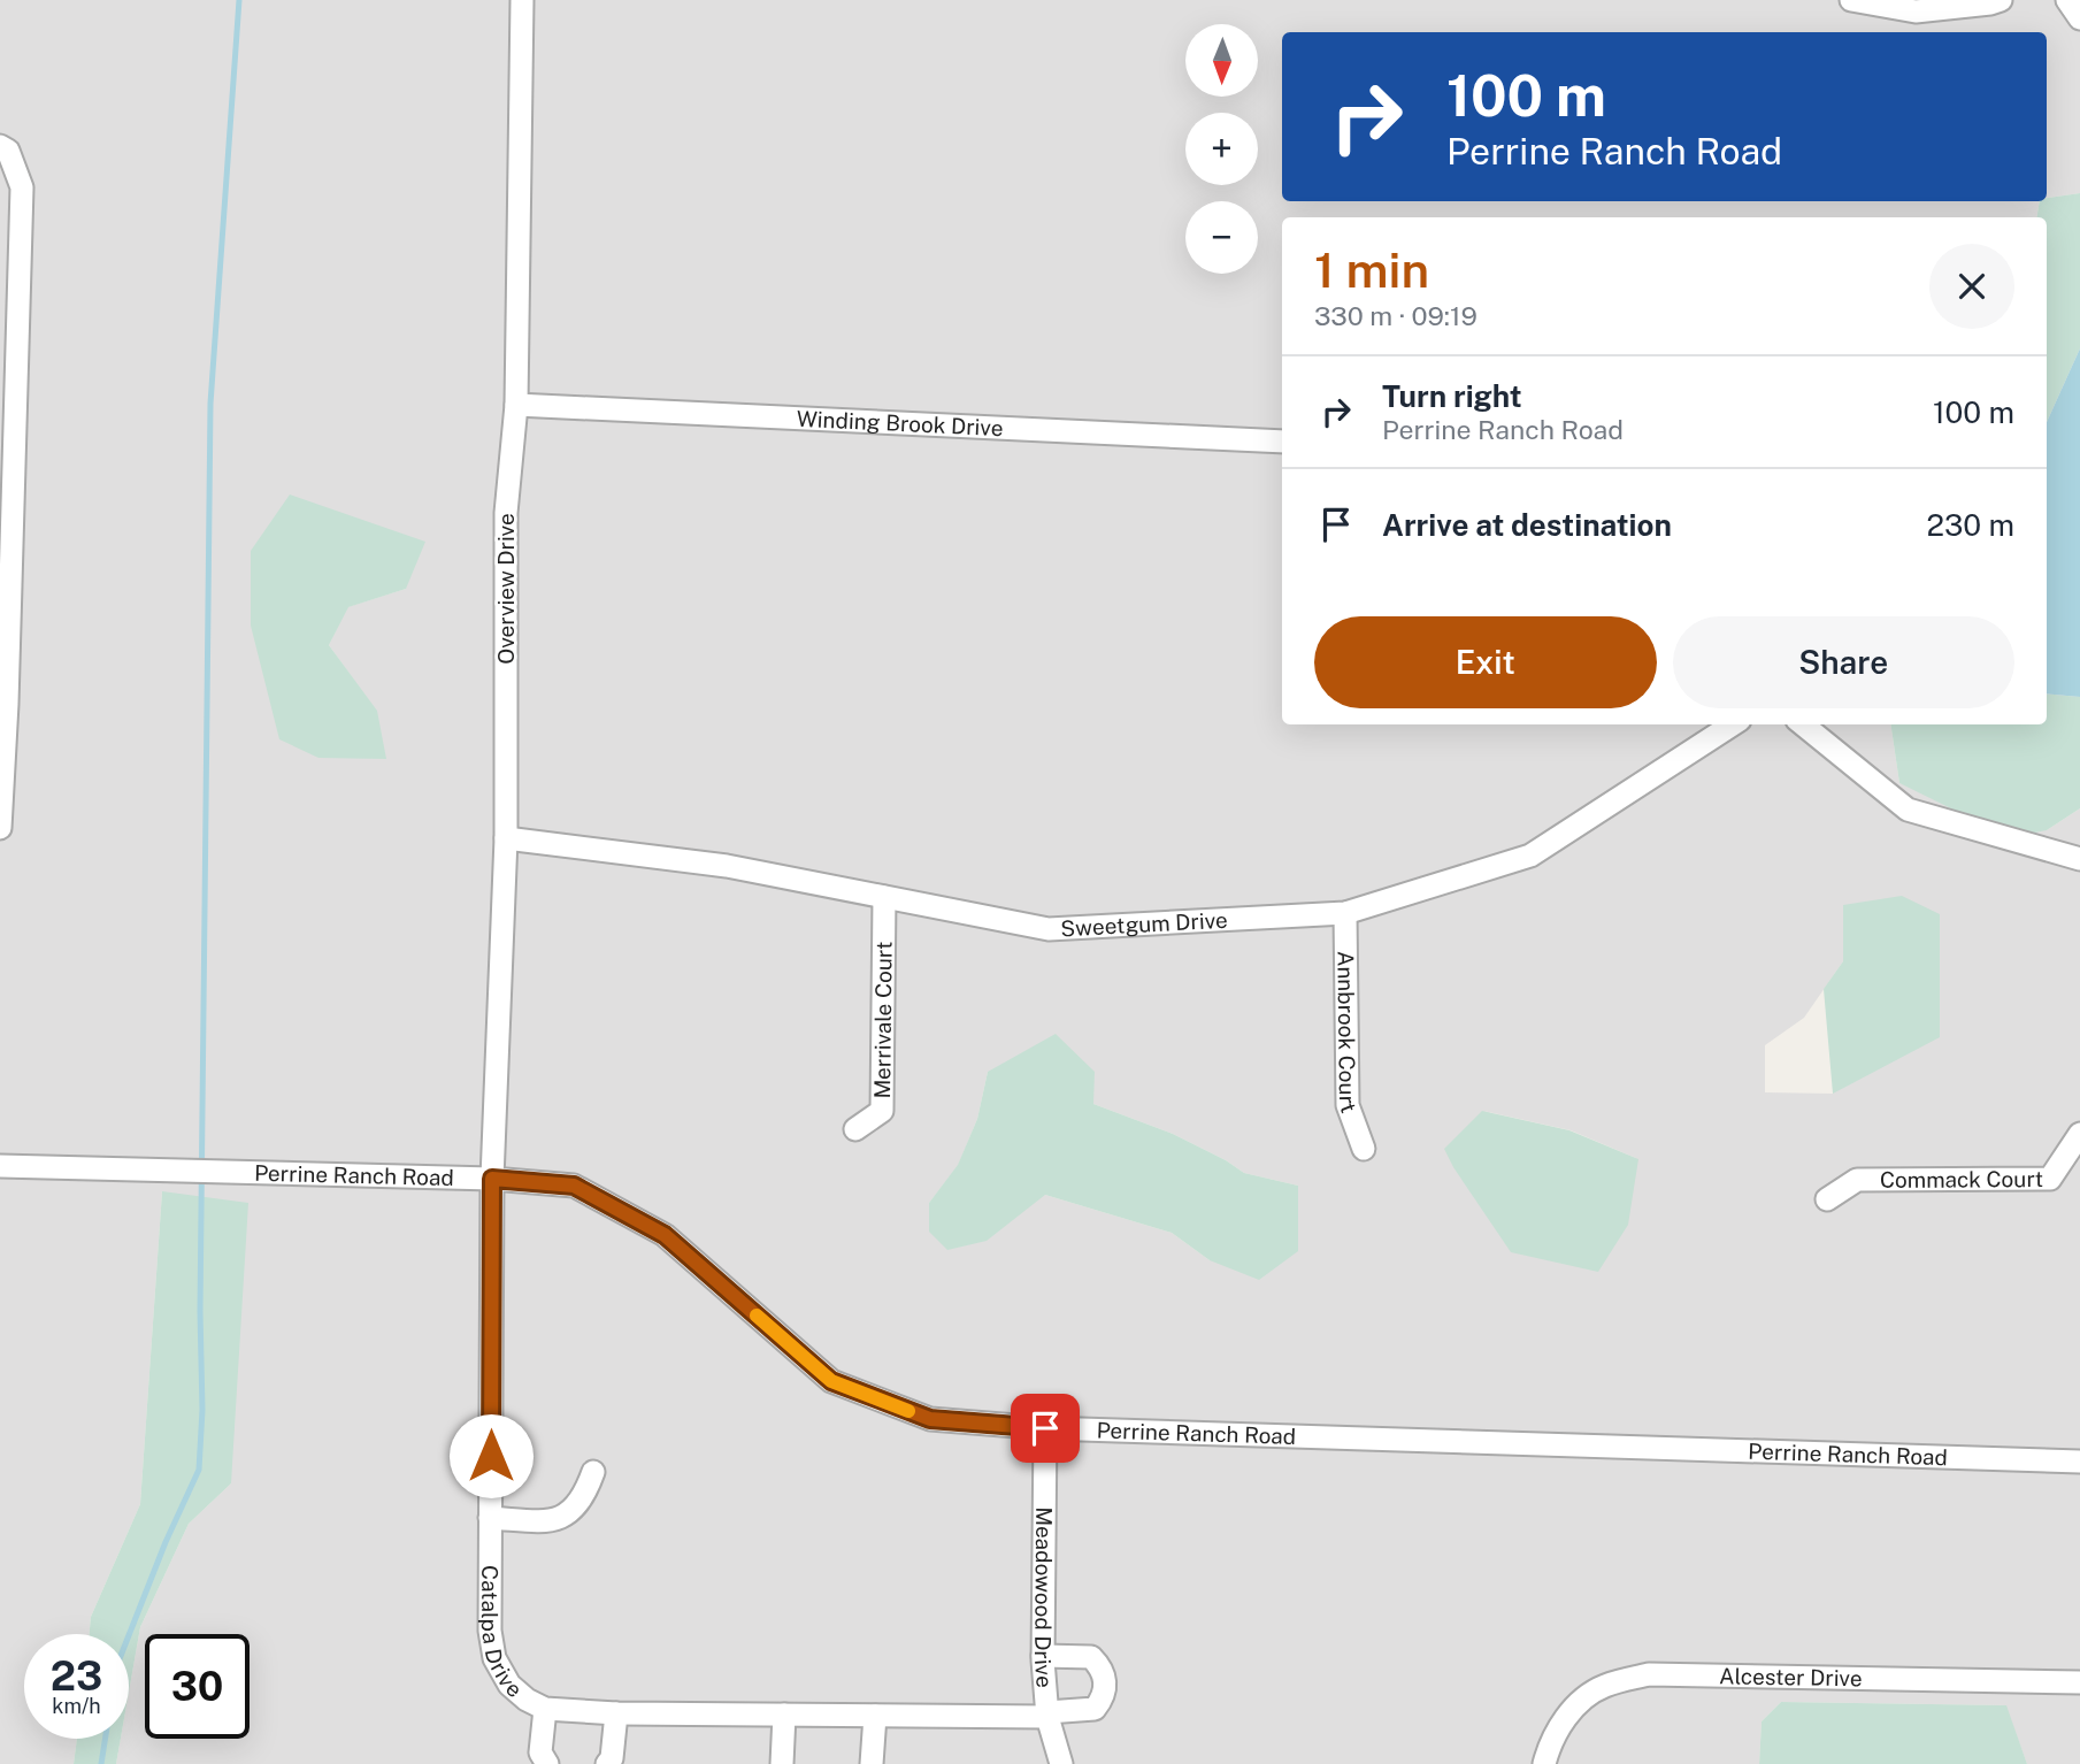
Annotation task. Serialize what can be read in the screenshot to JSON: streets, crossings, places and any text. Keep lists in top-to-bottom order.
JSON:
{
  "streets": {
    "street": [
      "Winding Brook Drive",
      "Overview Drive",
      "Sweetgum Drive",
      "Merrivale Court",
      "Annbrook Court",
      "Perrine Ranch Road",
      "Commack Court",
      "Meadowood Drive",
      "Catalpa Drive",
      "Alcester Drive"
    ]
  },
  "crossings": [
    ["Winding Brook Drive", "Overview Drive"],
    ["Overview Drive", "Sweetgum Drive"],
    ["Overview Drive", "Perrine Ranch Road"],
    ["Overview Drive", "Catalpa Drive"],
    ["Sweetgum Drive", "Merrivale Court"],
    ["Sweetgum Drive", "Annbrook Court"],
    ["Perrine Ranch Road", "Meadowood Drive"],
    ["Perrine Ranch Road", "Catalpa Drive"],
    ["Meadowood Drive", "Catalpa Drive"]
  ],
  "north": "bottom",
  "page": {
    "map_buttons": ["+", "−"],
    "turn": ["100 m", "Perrine Ranch Road"],
    "heading": ["1 min", "330 m · 09:19"],
    "list": [
      {
        "name": "Turn right",
        "note": "Perrine Ranch Road",
        "value": "100 m"
      },
      {
        "name": "Arrive at destination",
        "value": "230 m"
      }
    ],
    "buttons": ["Exit", "Share"],
    "speed": "23 km/h",
    "limit": "30"
  }
}
